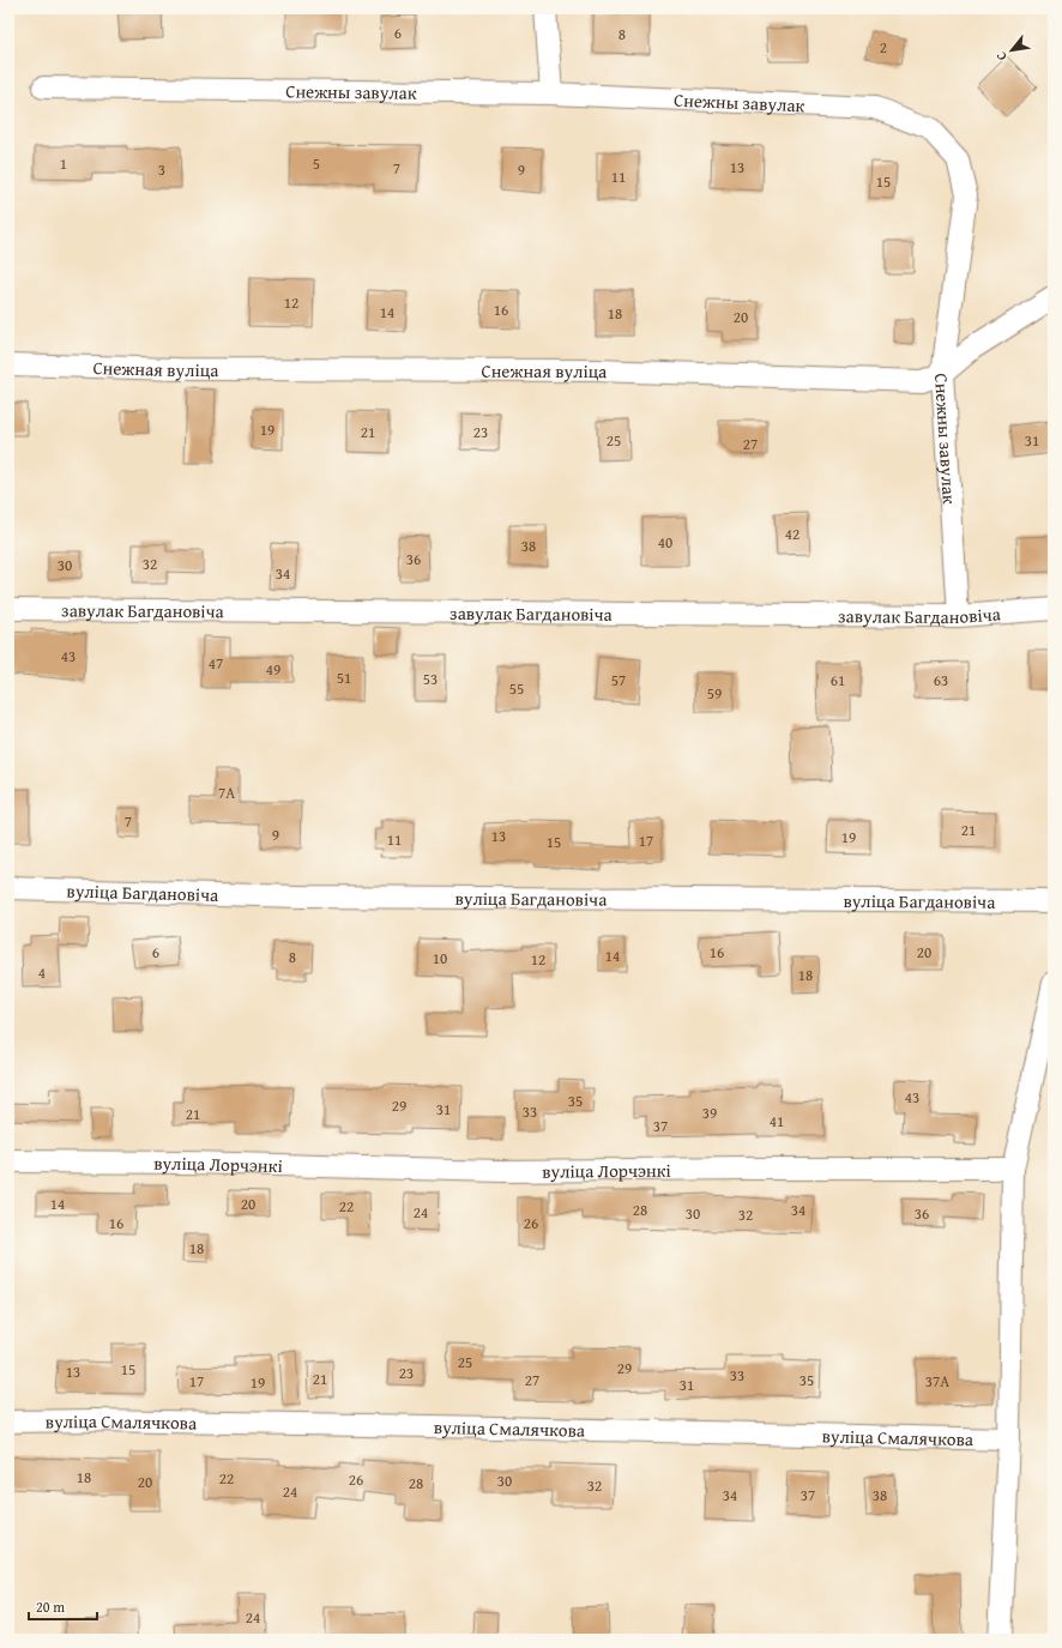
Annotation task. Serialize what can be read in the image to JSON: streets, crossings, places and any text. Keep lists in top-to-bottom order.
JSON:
{
  "streets": {
    "street": [
      "Снежны завулак",
      "Снежная вуліца",
      "завулак Багдановіча",
      "вуліца Багдановіча",
      "вуліца Лорчэнкі",
      "вуліца Смалячкова"
    ]
  },
  "crossings": [
    ["Снежны завулак", "Снежная вуліца"],
    ["Снежны завулак", "завулак Багдановіча"]
  ],
  "house_numbers": [
    "6",
    "8",
    "2",
    "1",
    "5",
    "13",
    "7",
    "3",
    "9",
    "11",
    "15",
    "12",
    "16",
    "14",
    "18",
    "20",
    "19",
    "21",
    "23",
    "25",
    "31",
    "27",
    "42",
    "40",
    "38",
    "36",
    "32",
    "30",
    "34",
    "43",
    "47",
    "49",
    "51",
    "53",
    "57",
    "61",
    "63",
    "55",
    "59",
    "7А",
    "7",
    "21",
    "9",
    "13",
    "19",
    "11",
    "17",
    "15",
    "6",
    "16",
    "20",
    "14",
    "8",
    "10",
    "12",
    "4",
    "18",
    "43",
    "35",
    "29",
    "31",
    "33",
    "39",
    "21",
    "41",
    "37",
    "14",
    "20",
    "22",
    "28",
    "34",
    "24",
    "30",
    "36",
    "32",
    "16",
    "26",
    "18",
    "25",
    "29",
    "15",
    "13",
    "23",
    "33",
    "21",
    "27",
    "35",
    "17",
    "37А",
    "19",
    "31",
    "18",
    "22",
    "26",
    "30",
    "20",
    "28",
    "32",
    "24",
    "34",
    "37",
    "38",
    "24"
  ],
  "scale_bar": "20 m",
  "north": "bottom left"
}
